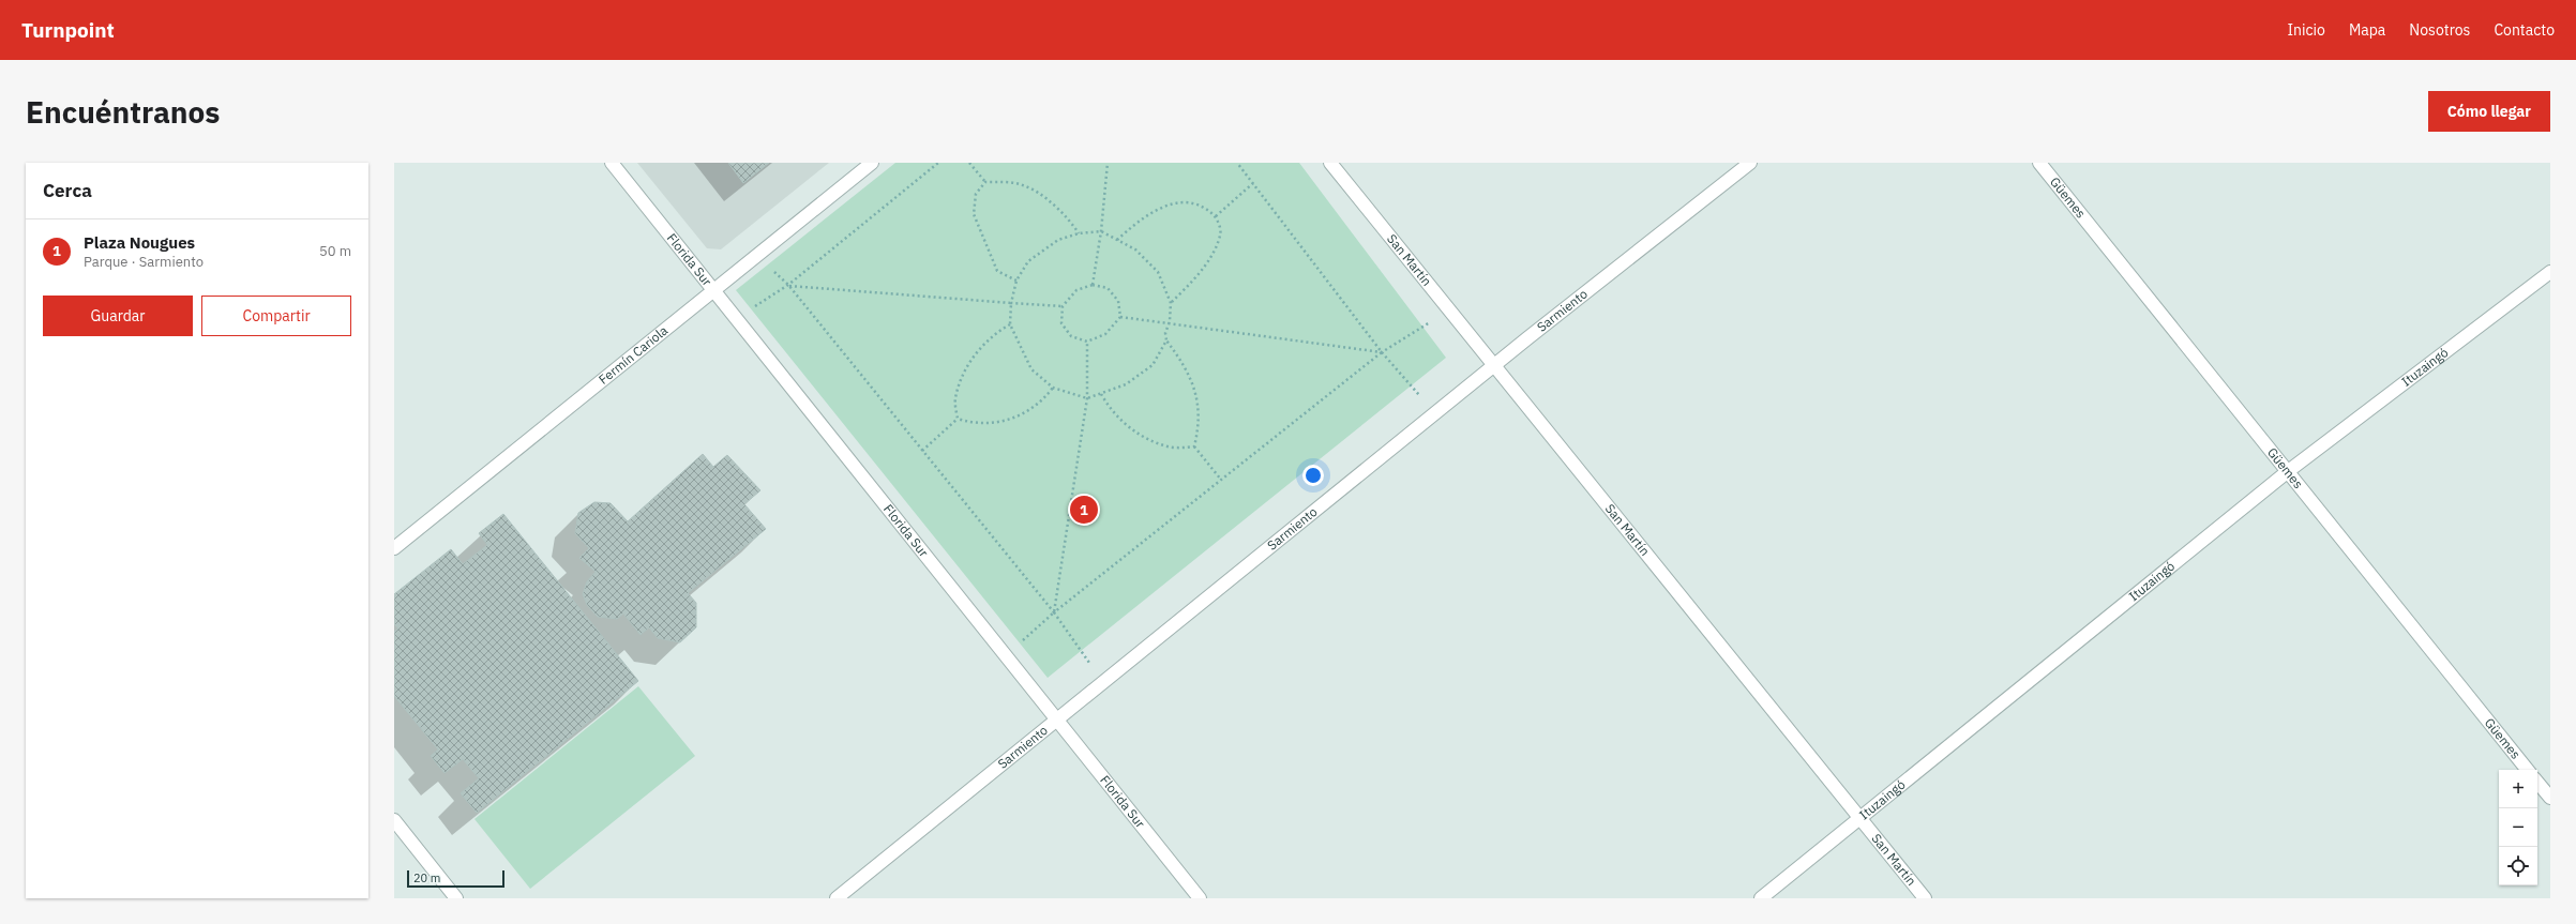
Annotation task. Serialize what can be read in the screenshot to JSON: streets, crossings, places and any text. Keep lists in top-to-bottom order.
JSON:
{
  "streets": {
    "street": [
      "Güemes",
      "Florida Sur",
      "San Martín",
      "Sarmiento",
      "Fermín Cariola",
      "Ituzaingó"
    ]
  },
  "crossings": [
    ["Güemes", "Ituzaingó"],
    ["Florida Sur", "Sarmiento"],
    ["Florida Sur", "Fermín Cariola"],
    ["San Martín", "Sarmiento"],
    ["San Martín", "Ituzaingó"]
  ],
  "scale_bar": "20 m",
  "page": {
    "header": "Turnpoint",
    "nav": [
      "Inicio",
      "Mapa",
      "Nosotros",
      "Contacto"
    ],
    "buttons": [
      "Cómo llegar",
      ["Guardar", "Compartir"]
    ],
    "title": "Encuéntranos",
    "heading": "Cerca",
    "list": [
      {
        "mark": "1",
        "name": "Plaza Nougues",
        "note": "Parque · Sarmiento",
        "value": "50 m"
      }
    ],
    "pins": "1",
    "map_buttons": ["+", "−"],
    "scale": "20 m"
  }
}
